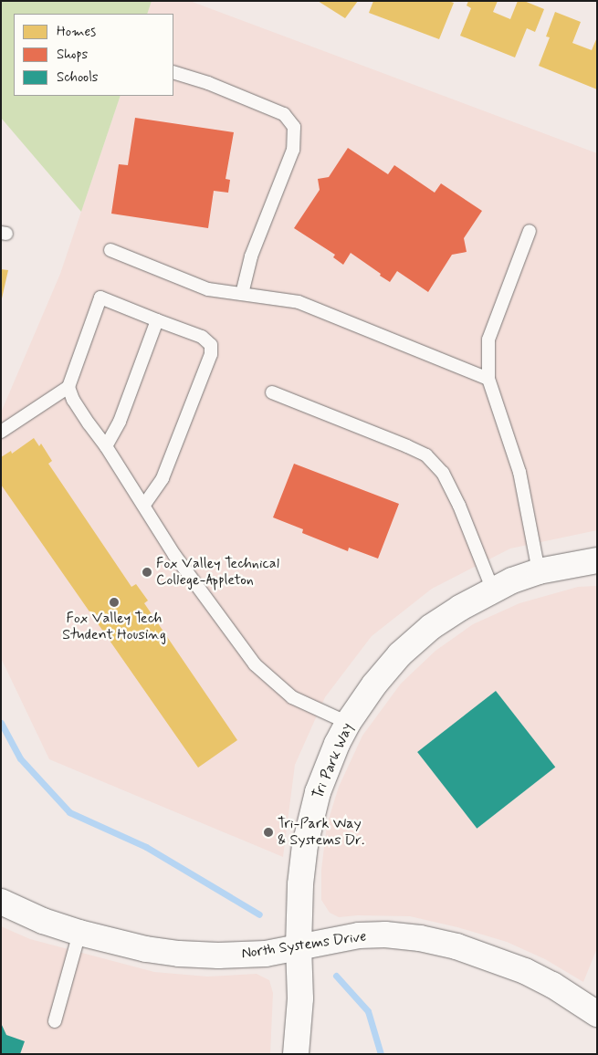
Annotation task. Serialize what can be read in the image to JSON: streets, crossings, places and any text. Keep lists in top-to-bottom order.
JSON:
{
  "streets": {
    "street": ["Tri Park Way", "North Systems Drive"]
  },
  "crossings": [
    ["Tri Park Way", "North Systems Drive"]
  ],
  "places": ["Fox Valley Technical College-Appleton", "Fox Valley Tech Student Housing", "Tri-Park Way & Systems Dr."],
  "legend": ["Homes", "Shops", "Schools"]
}
